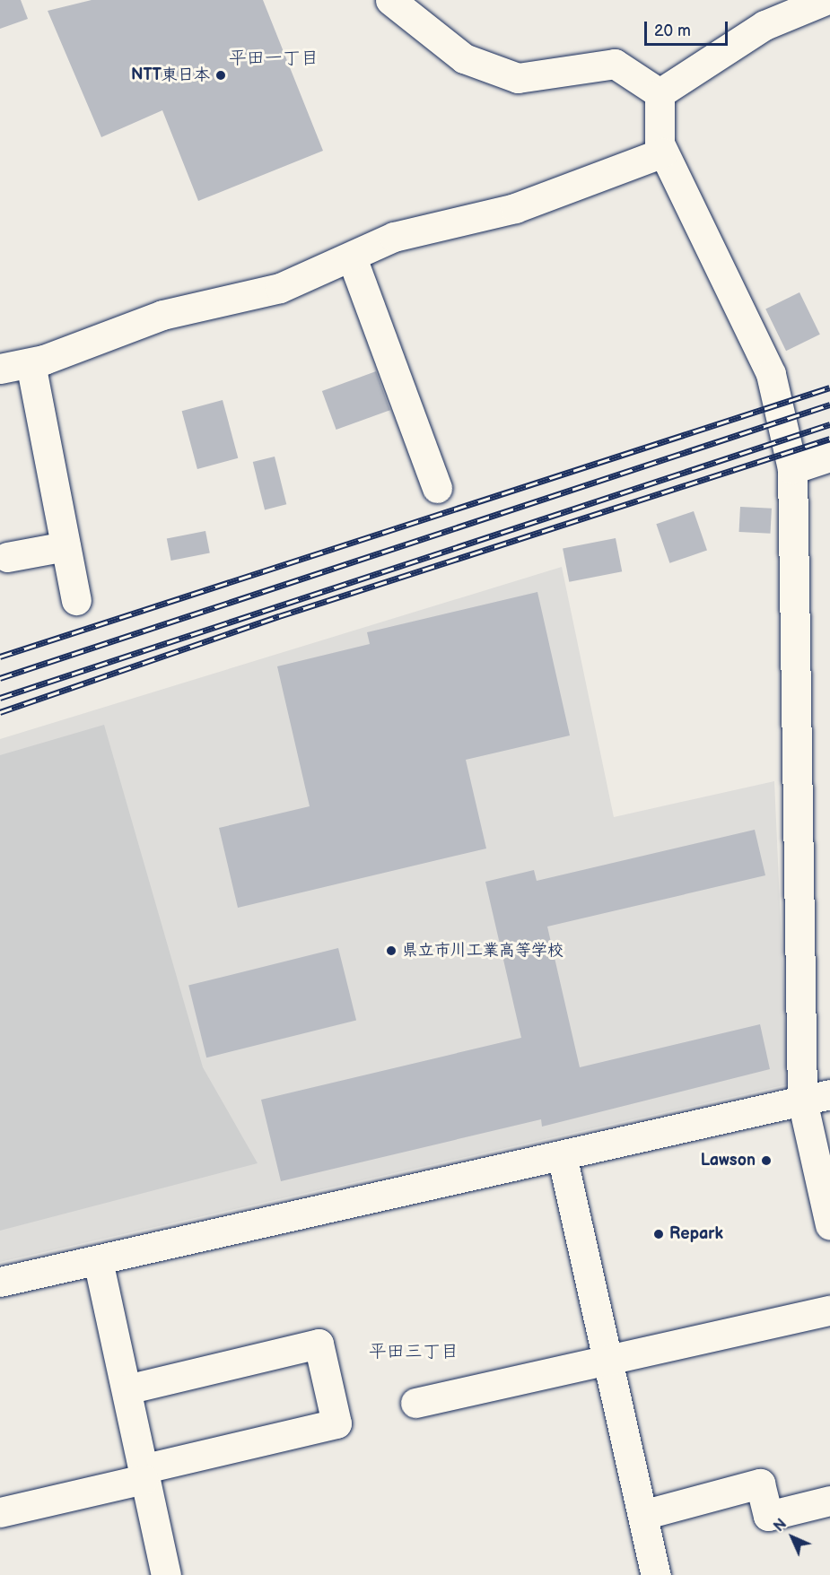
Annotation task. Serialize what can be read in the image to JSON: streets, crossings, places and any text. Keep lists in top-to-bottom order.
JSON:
{
  "districts": ["平田一丁目", "平田三丁目"],
  "places": [
    "NTT東日本",
    "県立市川工業高等学校",
    "Lawson",
    "Repark"
  ],
  "scale_bar": "20 m",
  "north": "top left"
}
